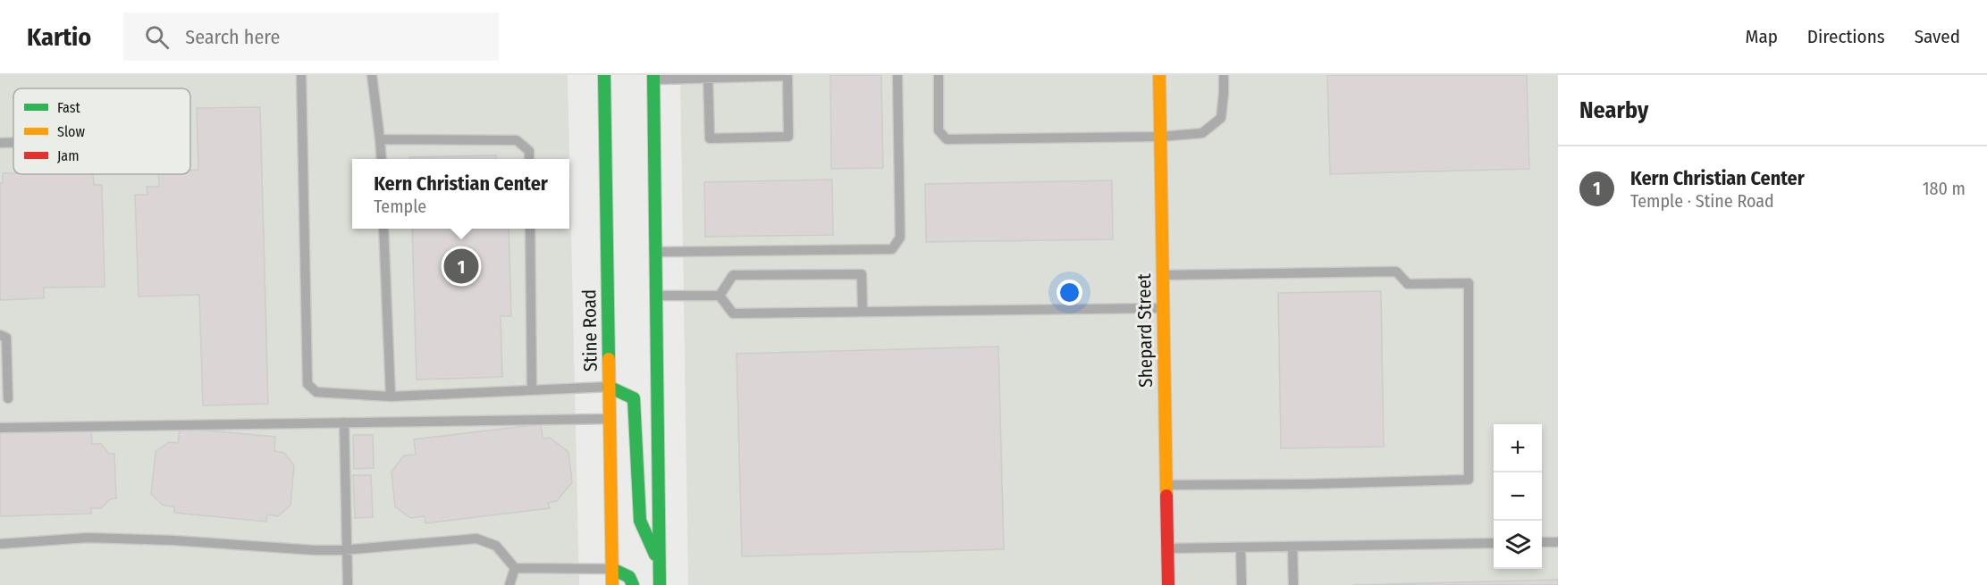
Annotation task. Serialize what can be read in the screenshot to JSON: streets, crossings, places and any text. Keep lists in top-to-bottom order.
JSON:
{
  "streets": {
    "main road": ["Stine Road", "Shepard Street"]
  },
  "legend": ["Fast", "Slow", "Jam"],
  "page": {
    "header": "Kartio",
    "search": "Search here",
    "nav": ["Map", "Directions", "Saved"],
    "heading": "Nearby",
    "list": [
      {
        "mark": "1",
        "name": "Kern Christian Center",
        "note": "Temple · Stine Road",
        "value": "180 m"
      }
    ],
    "popup": ["Kern Christian Center", "Temple"],
    "pins": "1",
    "map_buttons": ["+", "−"]
  }
}
